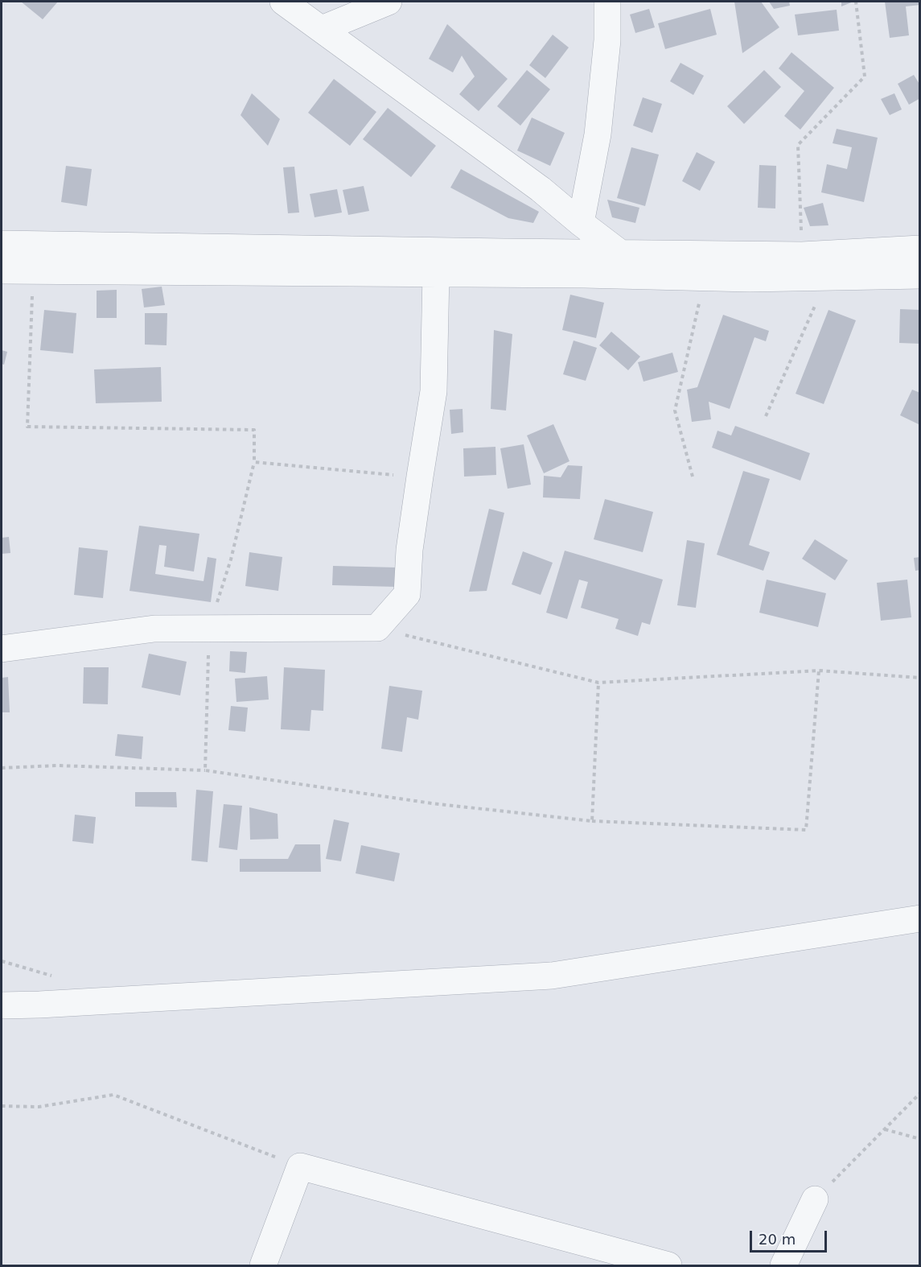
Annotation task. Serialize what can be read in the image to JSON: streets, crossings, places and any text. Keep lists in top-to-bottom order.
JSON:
{
  "scale_bar": "20 m"
}
